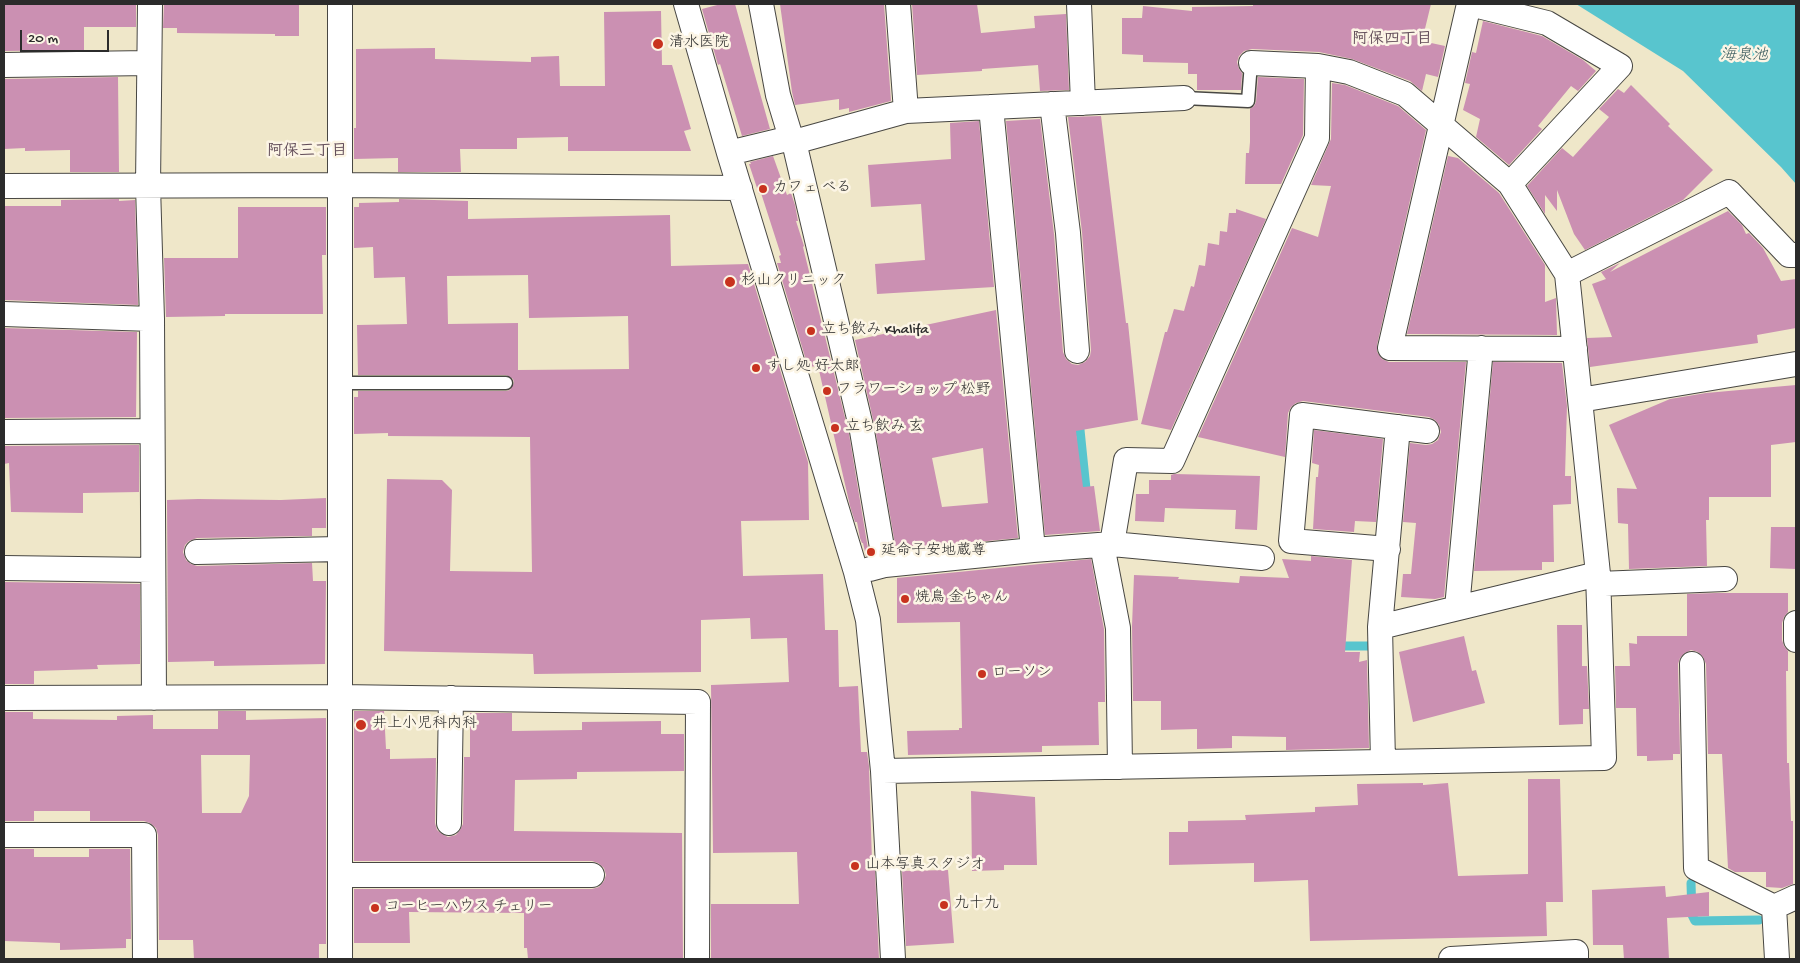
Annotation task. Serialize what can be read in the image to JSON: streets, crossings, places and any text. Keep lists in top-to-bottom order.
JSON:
{
  "districts": ["阿保四丁目", "阿保三丁目"],
  "water": ["海泉池"],
  "places": [
    "清水医院",
    "カフェ べる",
    "杉山クリニック",
    "立ち飲み Khalifa",
    "すし処 好太郎",
    "フラワーショップ 松野",
    "立ち飲み 玄",
    "延命子安地蔵尊",
    "焼鳥 金ちゃん",
    "ローソン",
    "井上小児科内科",
    "山本写真スタジオ",
    "九十九",
    "コーヒーハウス チェリー"
  ],
  "scale_bar": "20 m"
}
